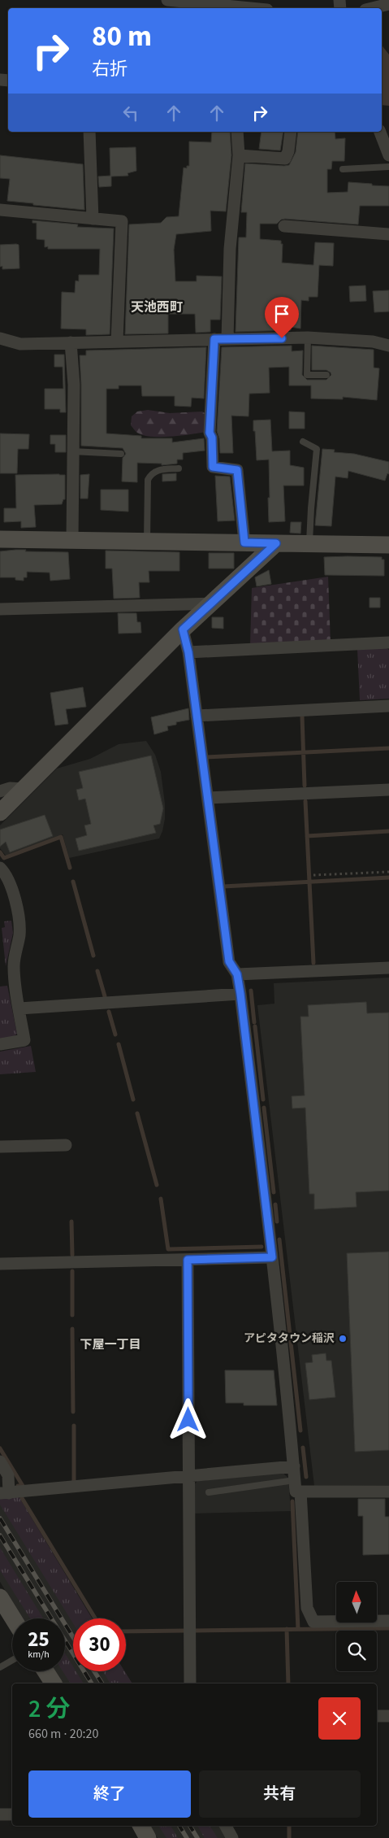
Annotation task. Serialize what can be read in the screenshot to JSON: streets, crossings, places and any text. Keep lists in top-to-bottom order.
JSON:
{
  "districts": ["天池西町", "下屋一丁目"],
  "places": ["アピタタウン稲沢"],
  "north": "top",
  "page": {
    "turn": ["80 m", "右折"],
    "speed": "25 km/h",
    "limit": "30",
    "heading": ["2 分", "660 m · 20:20"],
    "buttons": ["終了", "共有"]
  }
}
